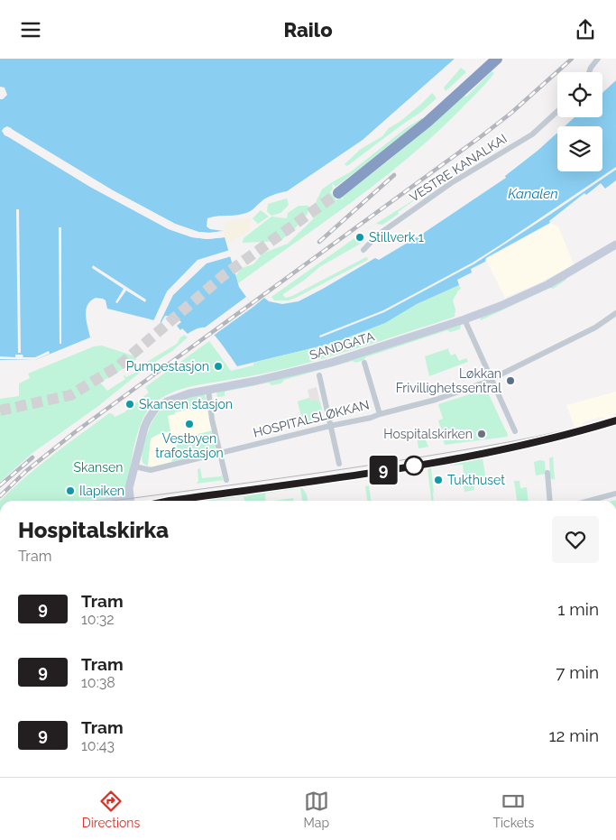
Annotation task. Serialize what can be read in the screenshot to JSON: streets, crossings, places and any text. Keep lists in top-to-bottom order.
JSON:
{
  "streets": {
    "main road": ["SANDGATA"],
    "street": ["VESTRE KANALKAI", "HOSPITALSLØKKAN"]
  },
  "crossings": [
    ["SANDGATA", "HOSPITALSLØKKAN"]
  ],
  "water": ["Kanalen"],
  "parks": ["Skansen"],
  "places": [
    "Stillverk 1",
    "Pumpestasjon",
    "Løkkan Frivillighetssentral",
    "Skansen stasjon",
    "Vestbyen trafostasjon",
    "Hospitalskirken",
    "Tukthuset",
    "Ilapiken"
  ],
  "lines": ["tram line 9"],
  "page": {
    "header": "Railo",
    "on_map": "9",
    "heading": ["Hospitalskirka", "Tram"],
    "list": [
      {
        "mark": "9",
        "name": "Tram",
        "note": "10:32",
        "value": "1 min"
      },
      {
        "mark": "9",
        "name": "Tram",
        "note": "10:38",
        "value": "7 min"
      },
      {
        "mark": "9",
        "name": "Tram",
        "note": "10:43",
        "value": "12 min"
      }
    ],
    "tabs": ["Directions", "Map", "Tickets"]
  }
}
